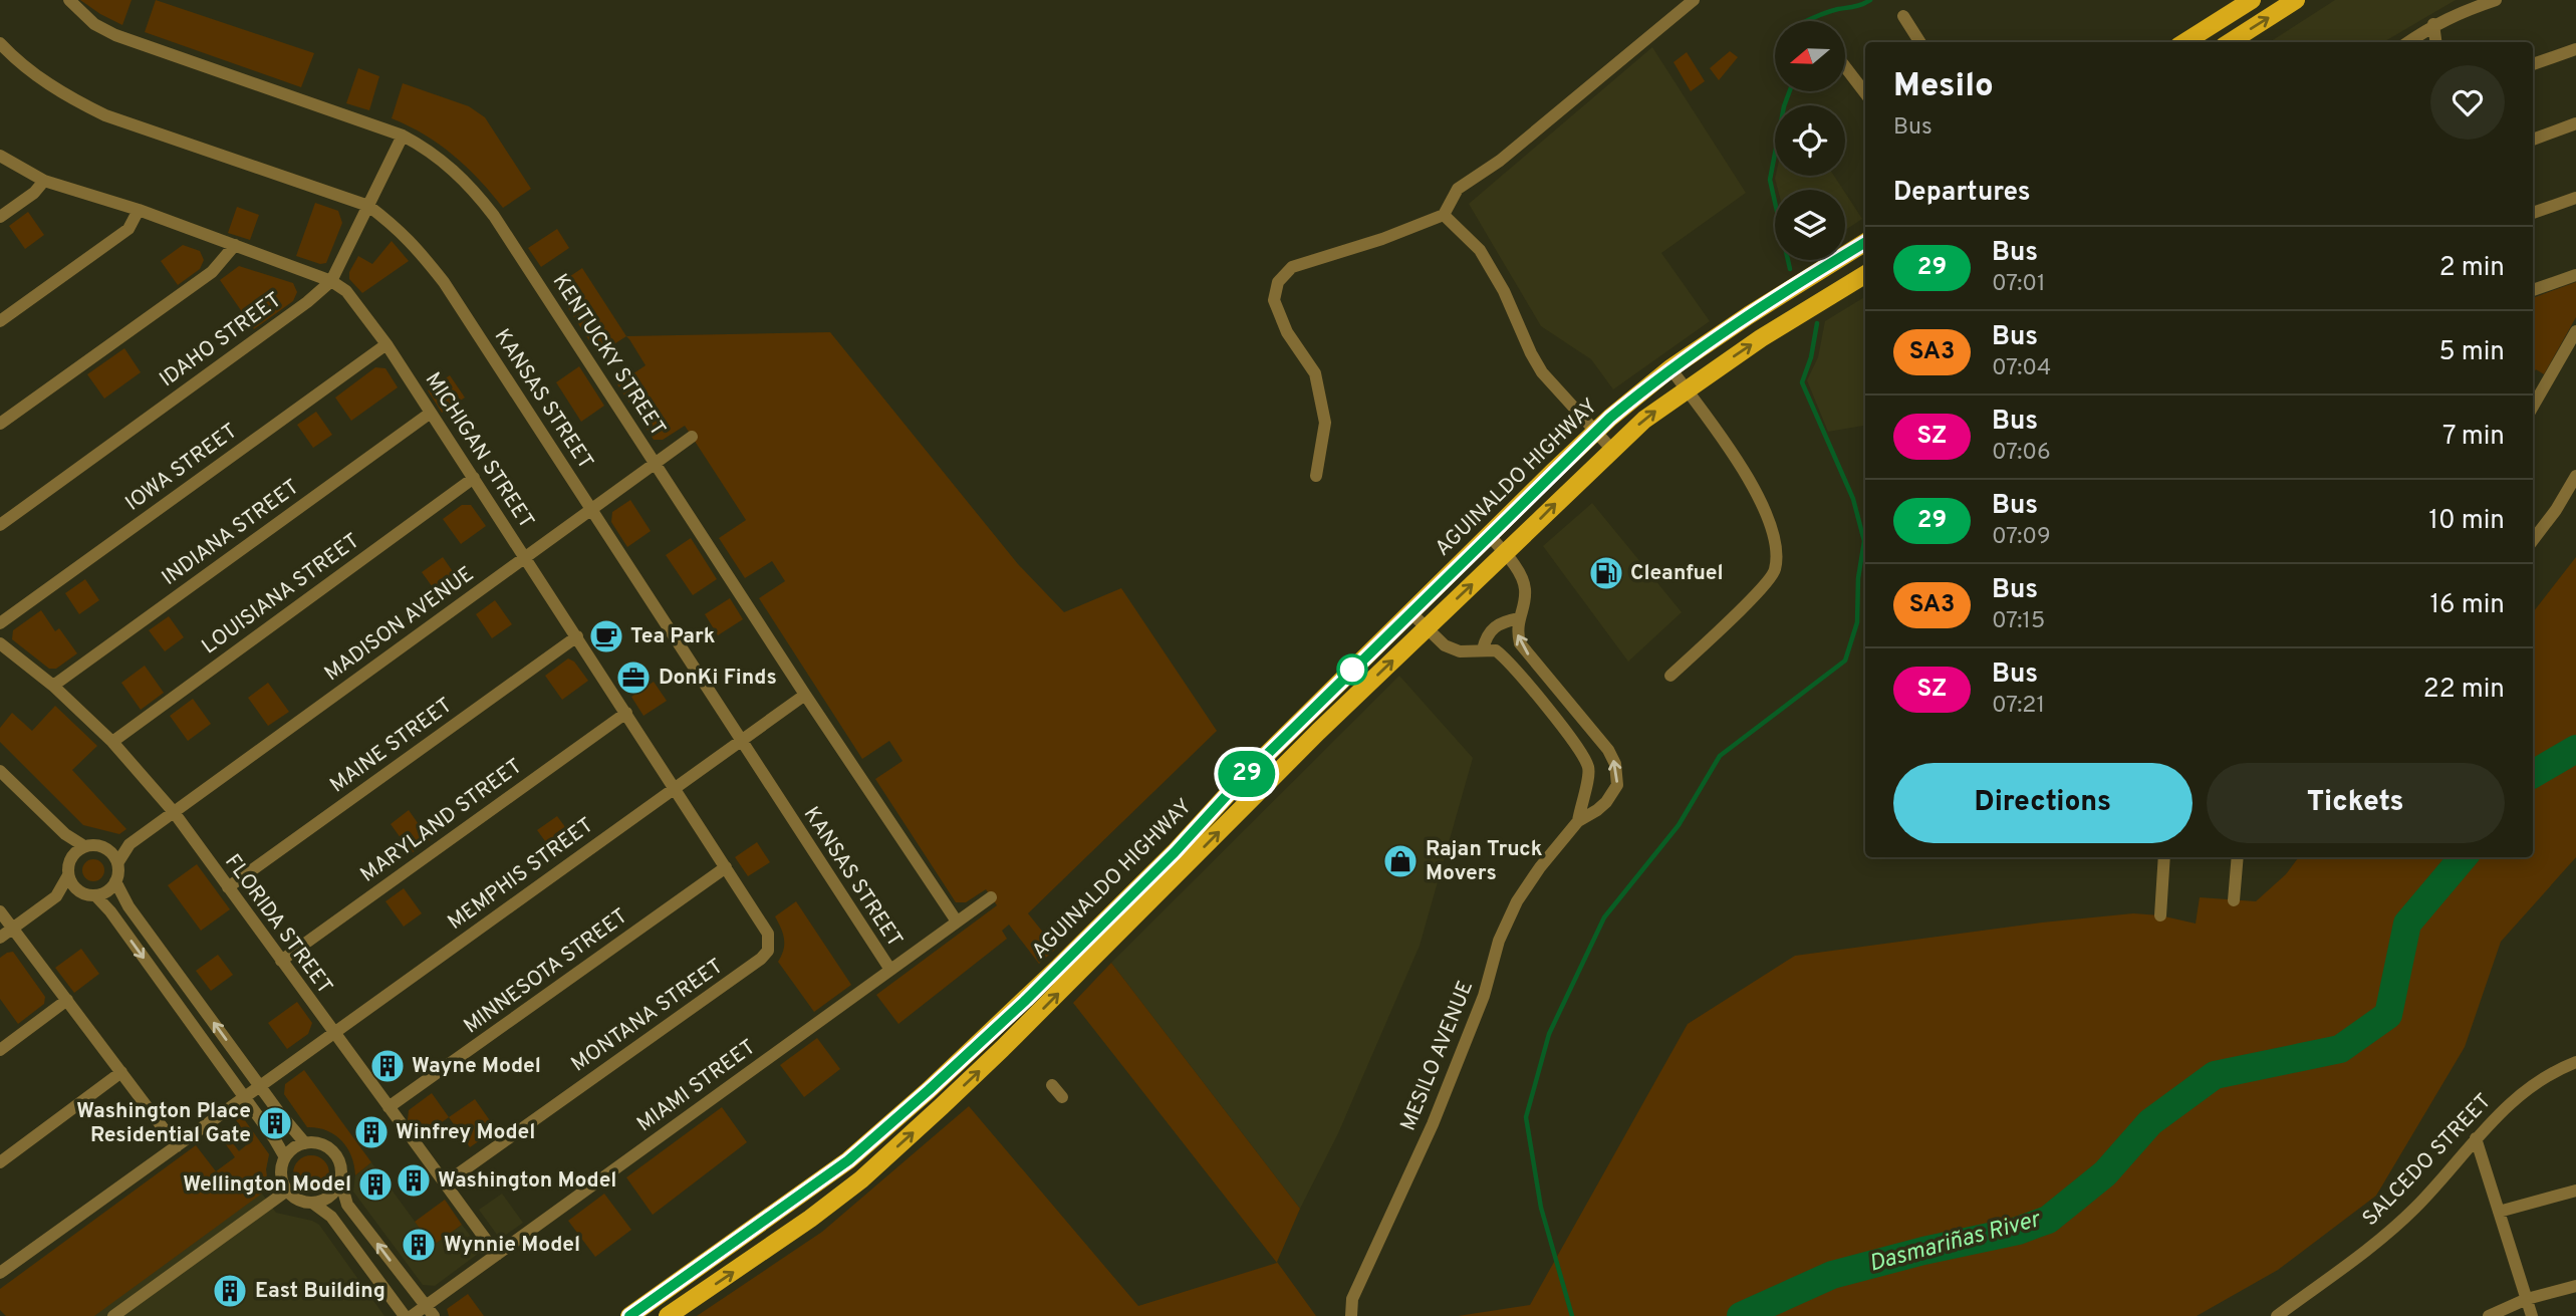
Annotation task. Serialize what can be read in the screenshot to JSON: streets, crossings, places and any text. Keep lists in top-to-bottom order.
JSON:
{
  "streets": {
    "main road": ["AGUINALDO HIGHWAY"],
    "street": [
      "IDAHO STREET",
      "KENTUCKY STREET",
      "KANSAS STREET",
      "MICHIGAN STREET",
      "IOWA STREET",
      "INDIANA STREET",
      "LOUISIANA STREET",
      "MADISON AVENUE",
      "MAINE STREET",
      "MARYLAND STREET",
      "MEMPHIS STREET",
      "FLORIDA STREET",
      "MINNESOTA STREET",
      "MONTANA STREET",
      "MESILO AVENUE",
      "MIAMI STREET",
      "SALCEDO STREET"
    ]
  },
  "crossings": [
    ["IDAHO STREET", "KENTUCKY STREET"],
    ["IDAHO STREET", "KANSAS STREET"],
    ["IDAHO STREET", "MICHIGAN STREET"],
    ["KENTUCKY STREET", "MADISON AVENUE"],
    ["KENTUCKY STREET", "MEMPHIS STREET"],
    ["KENTUCKY STREET", "MIAMI STREET"],
    ["KANSAS STREET", "MADISON AVENUE"],
    ["KANSAS STREET", "MEMPHIS STREET"],
    ["KANSAS STREET", "MIAMI STREET"],
    ["MICHIGAN STREET", "IOWA STREET"],
    ["MICHIGAN STREET", "INDIANA STREET"],
    ["MICHIGAN STREET", "LOUISIANA STREET"],
    ["MICHIGAN STREET", "MADISON AVENUE"],
    ["MICHIGAN STREET", "MAINE STREET"],
    ["MICHIGAN STREET", "MARYLAND STREET"],
    ["MICHIGAN STREET", "MEMPHIS STREET"],
    ["MICHIGAN STREET", "MINNESOTA STREET"],
    ["MICHIGAN STREET", "MONTANA STREET"],
    ["AGUINALDO HIGHWAY", "MESILO AVENUE"],
    ["INDIANA STREET", "FLORIDA STREET"],
    ["LOUISIANA STREET", "FLORIDA STREET"],
    ["MADISON AVENUE", "FLORIDA STREET"],
    ["MAINE STREET", "FLORIDA STREET"],
    ["MARYLAND STREET", "FLORIDA STREET"],
    ["MEMPHIS STREET", "FLORIDA STREET"],
    ["FLORIDA STREET", "MINNESOTA STREET"],
    ["FLORIDA STREET", "MONTANA STREET"],
    ["FLORIDA STREET", "MIAMI STREET"]
  ],
  "water": ["Dasmariñas River"],
  "places": {
    "fuel station": ["Cleanfuel"],
    "cafe": ["Tea Park"],
    "office": ["DonKi Finds"],
    "shop": ["Rajan Truck Movers"],
    "building": [
      "Wayne Model",
      "Washington Place Residential Gate",
      "Winfrey Model",
      "Washington Model",
      "Wellington Model",
      "Wynnie Model",
      "East Building"
    ]
  },
  "lines": ["bus line 29"],
  "north": "left",
  "page": {
    "on_map": "29",
    "heading": [
      ["Mesilo", "Bus"],
      "Departures"
    ],
    "list": [
      {
        "mark": "29",
        "name": "Bus",
        "note": "07:01",
        "value": "2 min"
      },
      {
        "mark": "SA3",
        "name": "Bus",
        "note": "07:04",
        "value": "5 min"
      },
      {
        "mark": "SZ",
        "name": "Bus",
        "note": "07:06",
        "value": "7 min"
      },
      {
        "mark": "29",
        "name": "Bus",
        "note": "07:09",
        "value": "10 min"
      },
      {
        "mark": "SA3",
        "name": "Bus",
        "note": "07:15",
        "value": "16 min"
      },
      {
        "mark": "SZ",
        "name": "Bus",
        "note": "07:21",
        "value": "22 min"
      }
    ],
    "buttons": ["Directions", "Tickets"]
  }
}
